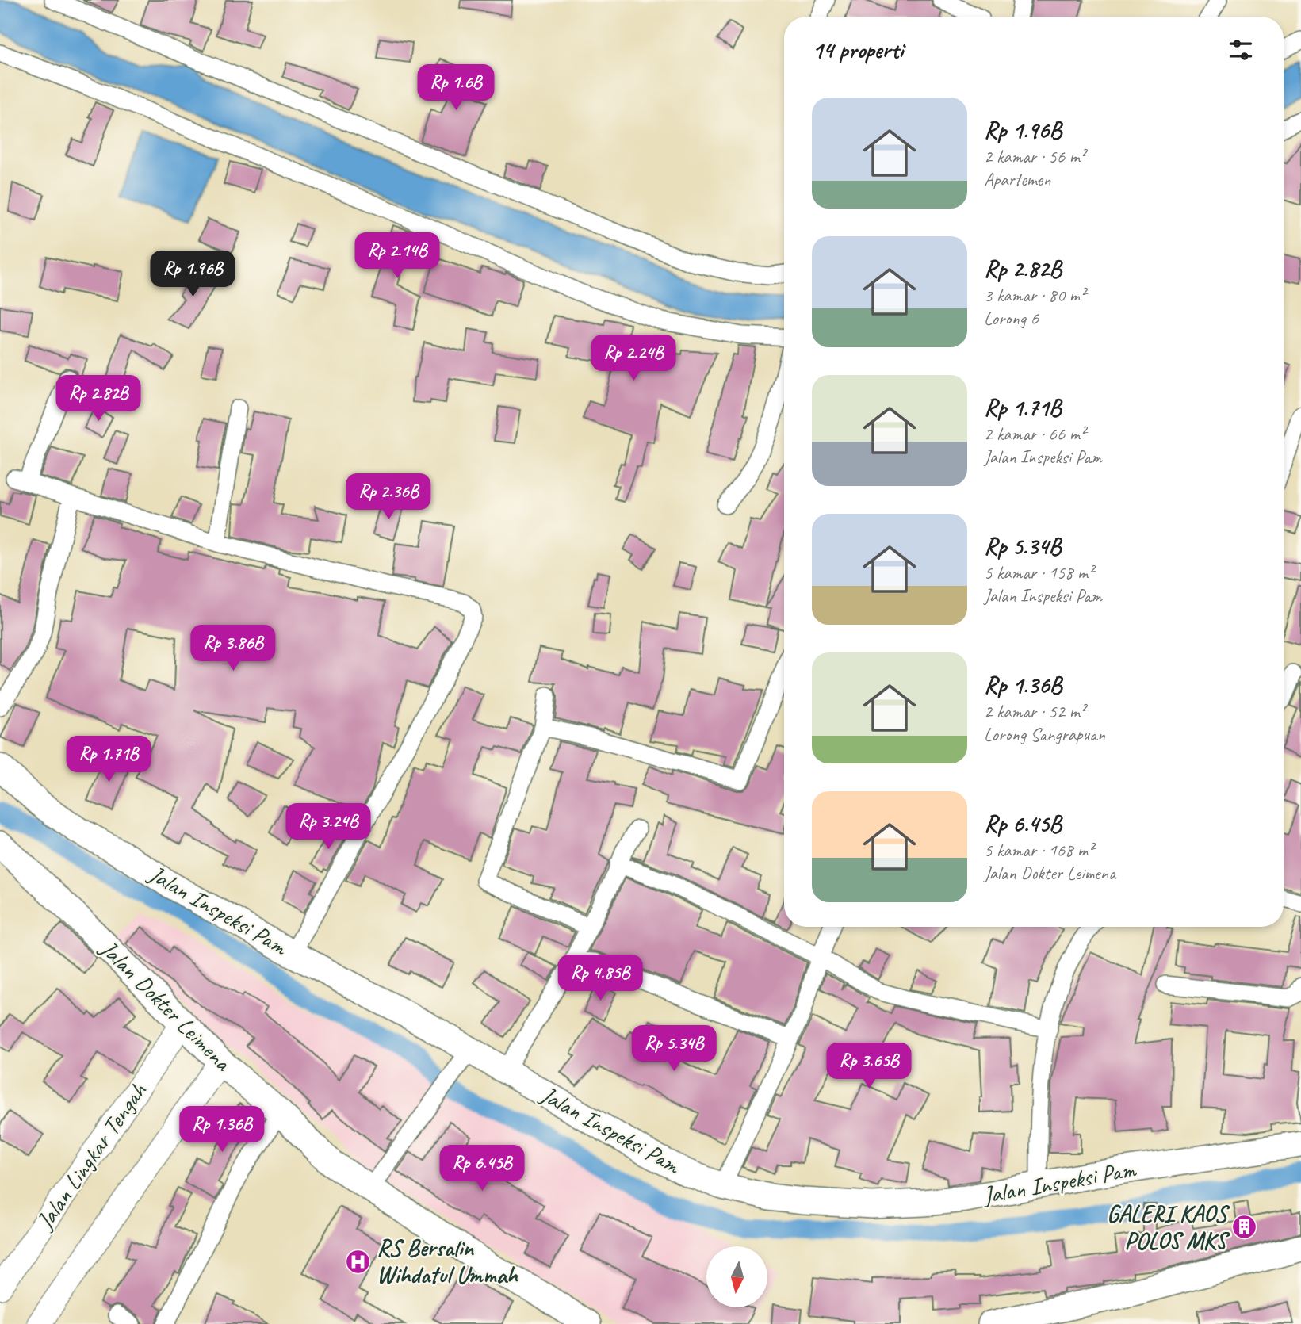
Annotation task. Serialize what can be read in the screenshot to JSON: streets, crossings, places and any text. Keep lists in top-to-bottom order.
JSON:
{
  "streets": {
    "main road": ["Jalan Inspeksi Pam", "Jalan Dokter Leimena", "Jalan Lingkar Tengah"]
  },
  "crossings": [
    ["Jalan Dokter Leimena", "Jalan Lingkar Tengah"]
  ],
  "places": {
    "building": ["GALERI KAOS POLOS MKS"],
    "hospital": ["RS Bersalin Wihdatul Ummah"]
  },
  "north": "bottom",
  "page": {
    "heading": "14 properti",
    "price": [
      "Rp 1.6B",
      "Rp 2.14B",
      "Rp 1.96B",
      "Rp 2.24B",
      "Rp 2.82B",
      "Rp 2.36B",
      "Rp 3.86B",
      "Rp 1.71B",
      "Rp 3.24B",
      "Rp 4.85B",
      "Rp 5.34B",
      "Rp 3.65B",
      "Rp 1.36B",
      "Rp 6.45B"
    ],
    "list": [
      {
        "name": "Rp 1.96B",
        "note": "2 kamar · 56 m² · Apartemen"
      },
      {
        "name": "Rp 2.82B",
        "note": "3 kamar · 80 m² · Lorong 6"
      },
      {
        "name": "Rp 1.71B",
        "note": "2 kamar · 66 m² · Jalan Inspeksi Pam"
      },
      {
        "name": "Rp 5.34B",
        "note": "5 kamar · 158 m² · Jalan Inspeksi Pam"
      },
      {
        "name": "Rp 1.36B",
        "note": "2 kamar · 52 m² · Lorong Sangrapuan"
      },
      {
        "name": "Rp 6.45B",
        "note": "5 kamar · 168 m² · Jalan Dokter Leimena"
      }
    ]
  }
}
